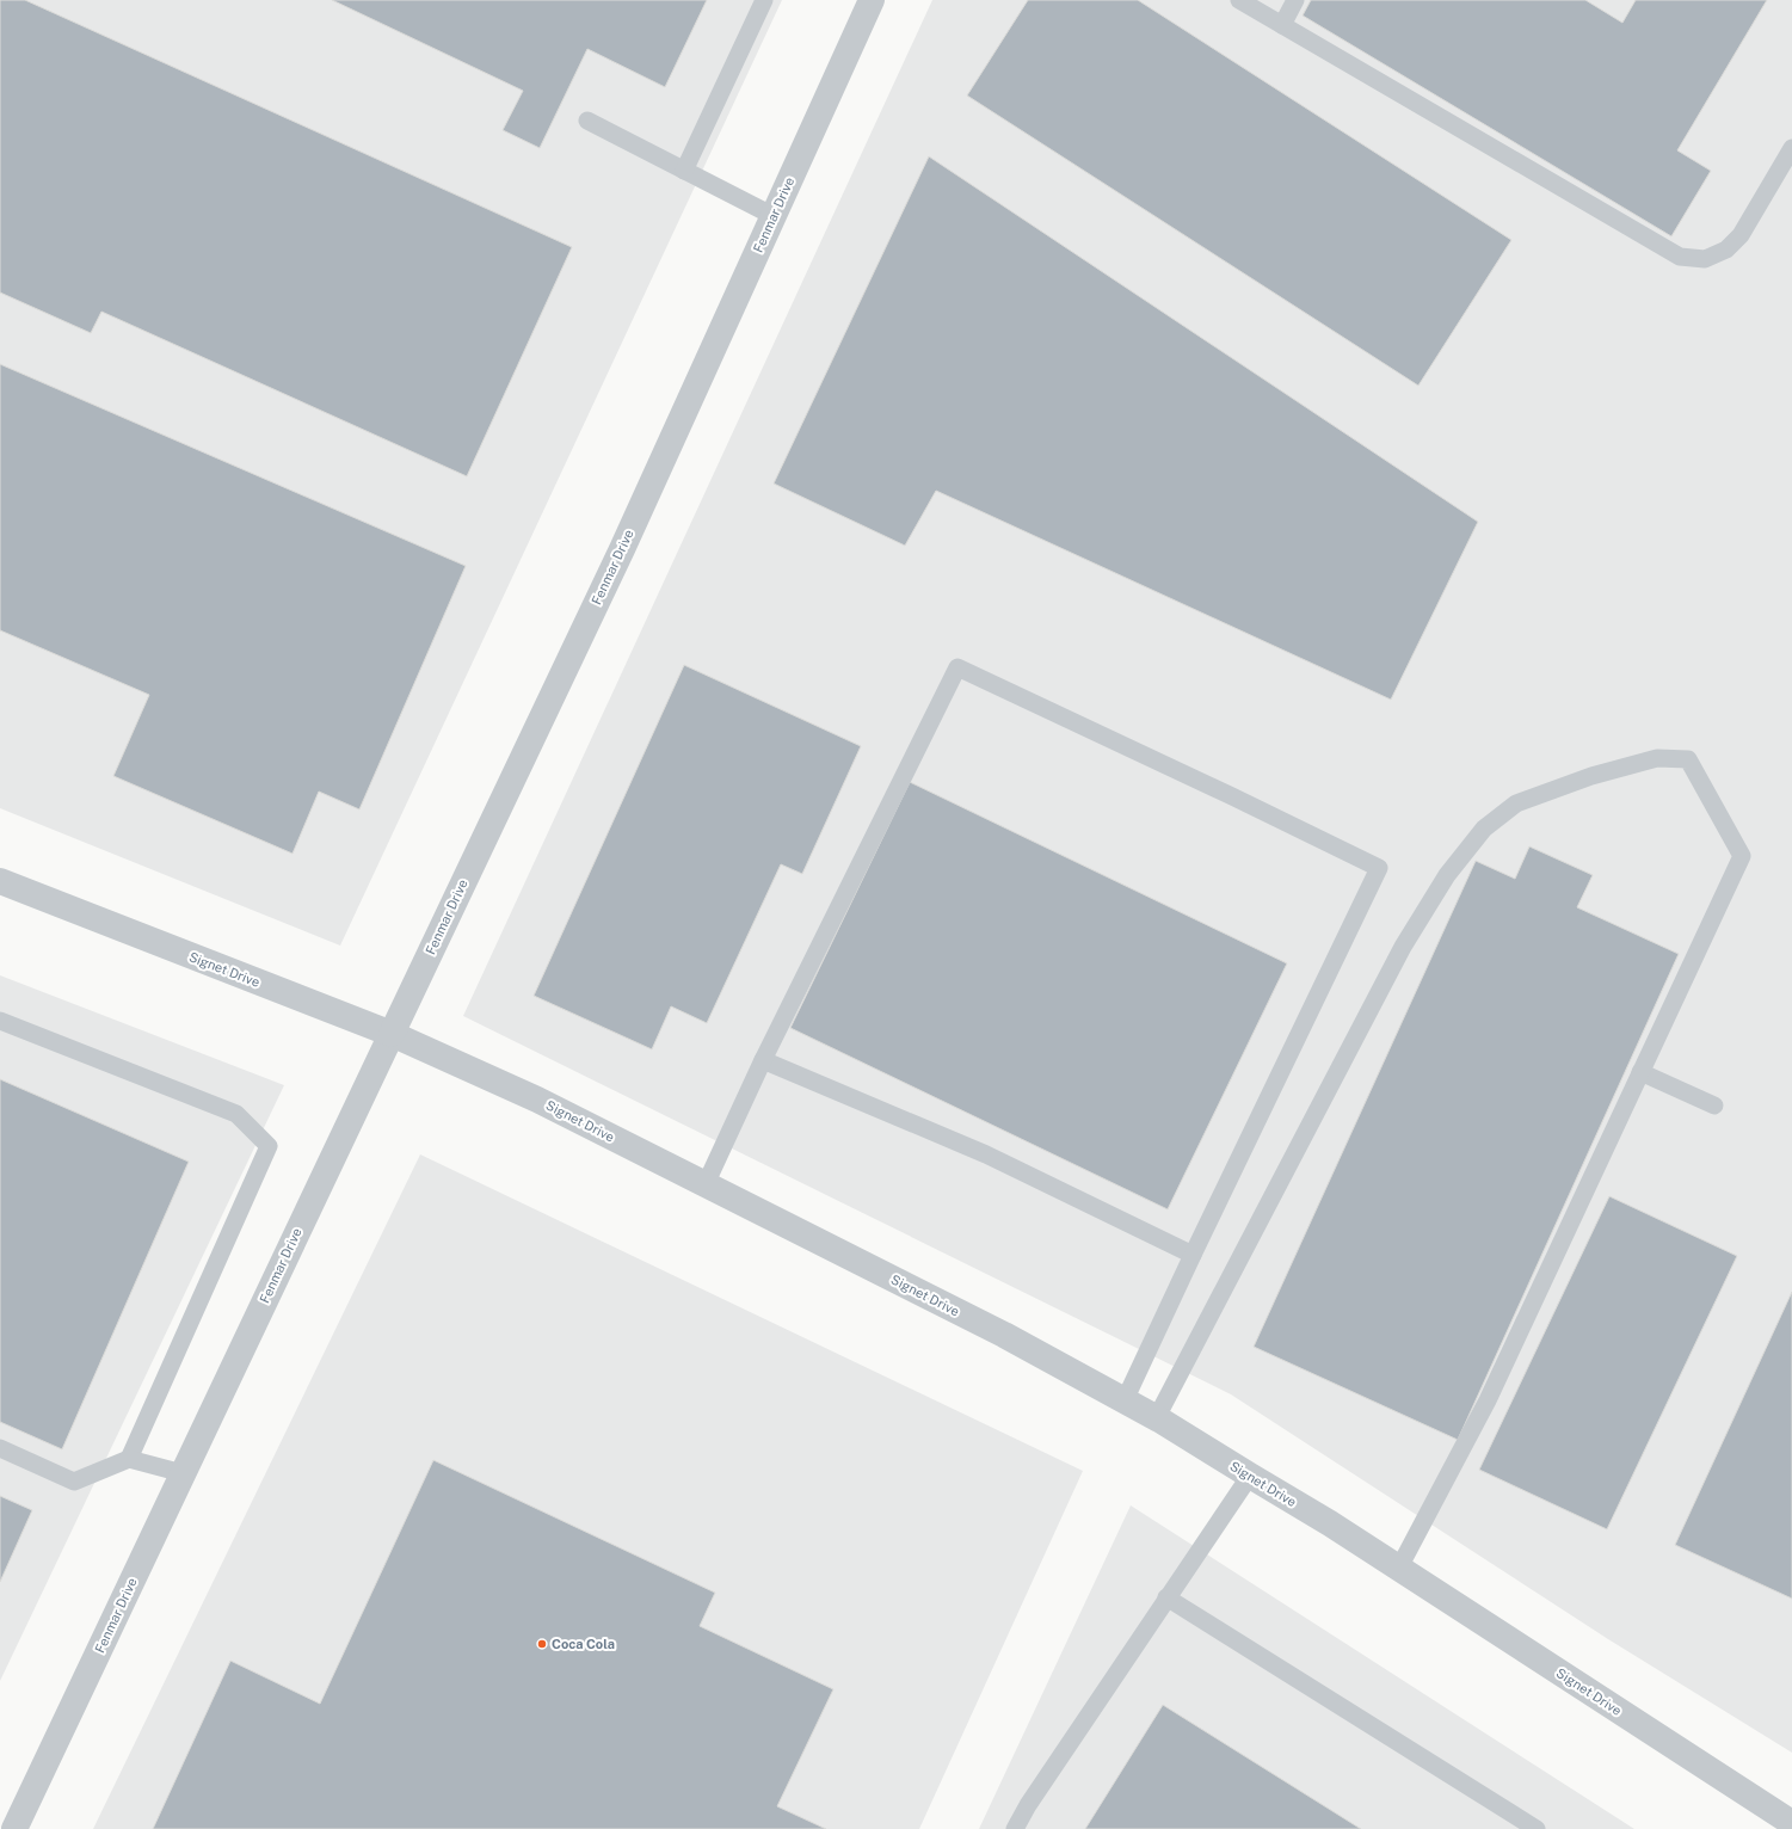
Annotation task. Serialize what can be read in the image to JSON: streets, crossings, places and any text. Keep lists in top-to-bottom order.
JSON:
{
  "streets": {
    "street": ["Fenmar Drive", "Signet Drive"]
  },
  "crossings": [
    ["Fenmar Drive", "Signet Drive"]
  ],
  "places": ["Coca Cola"]
}
